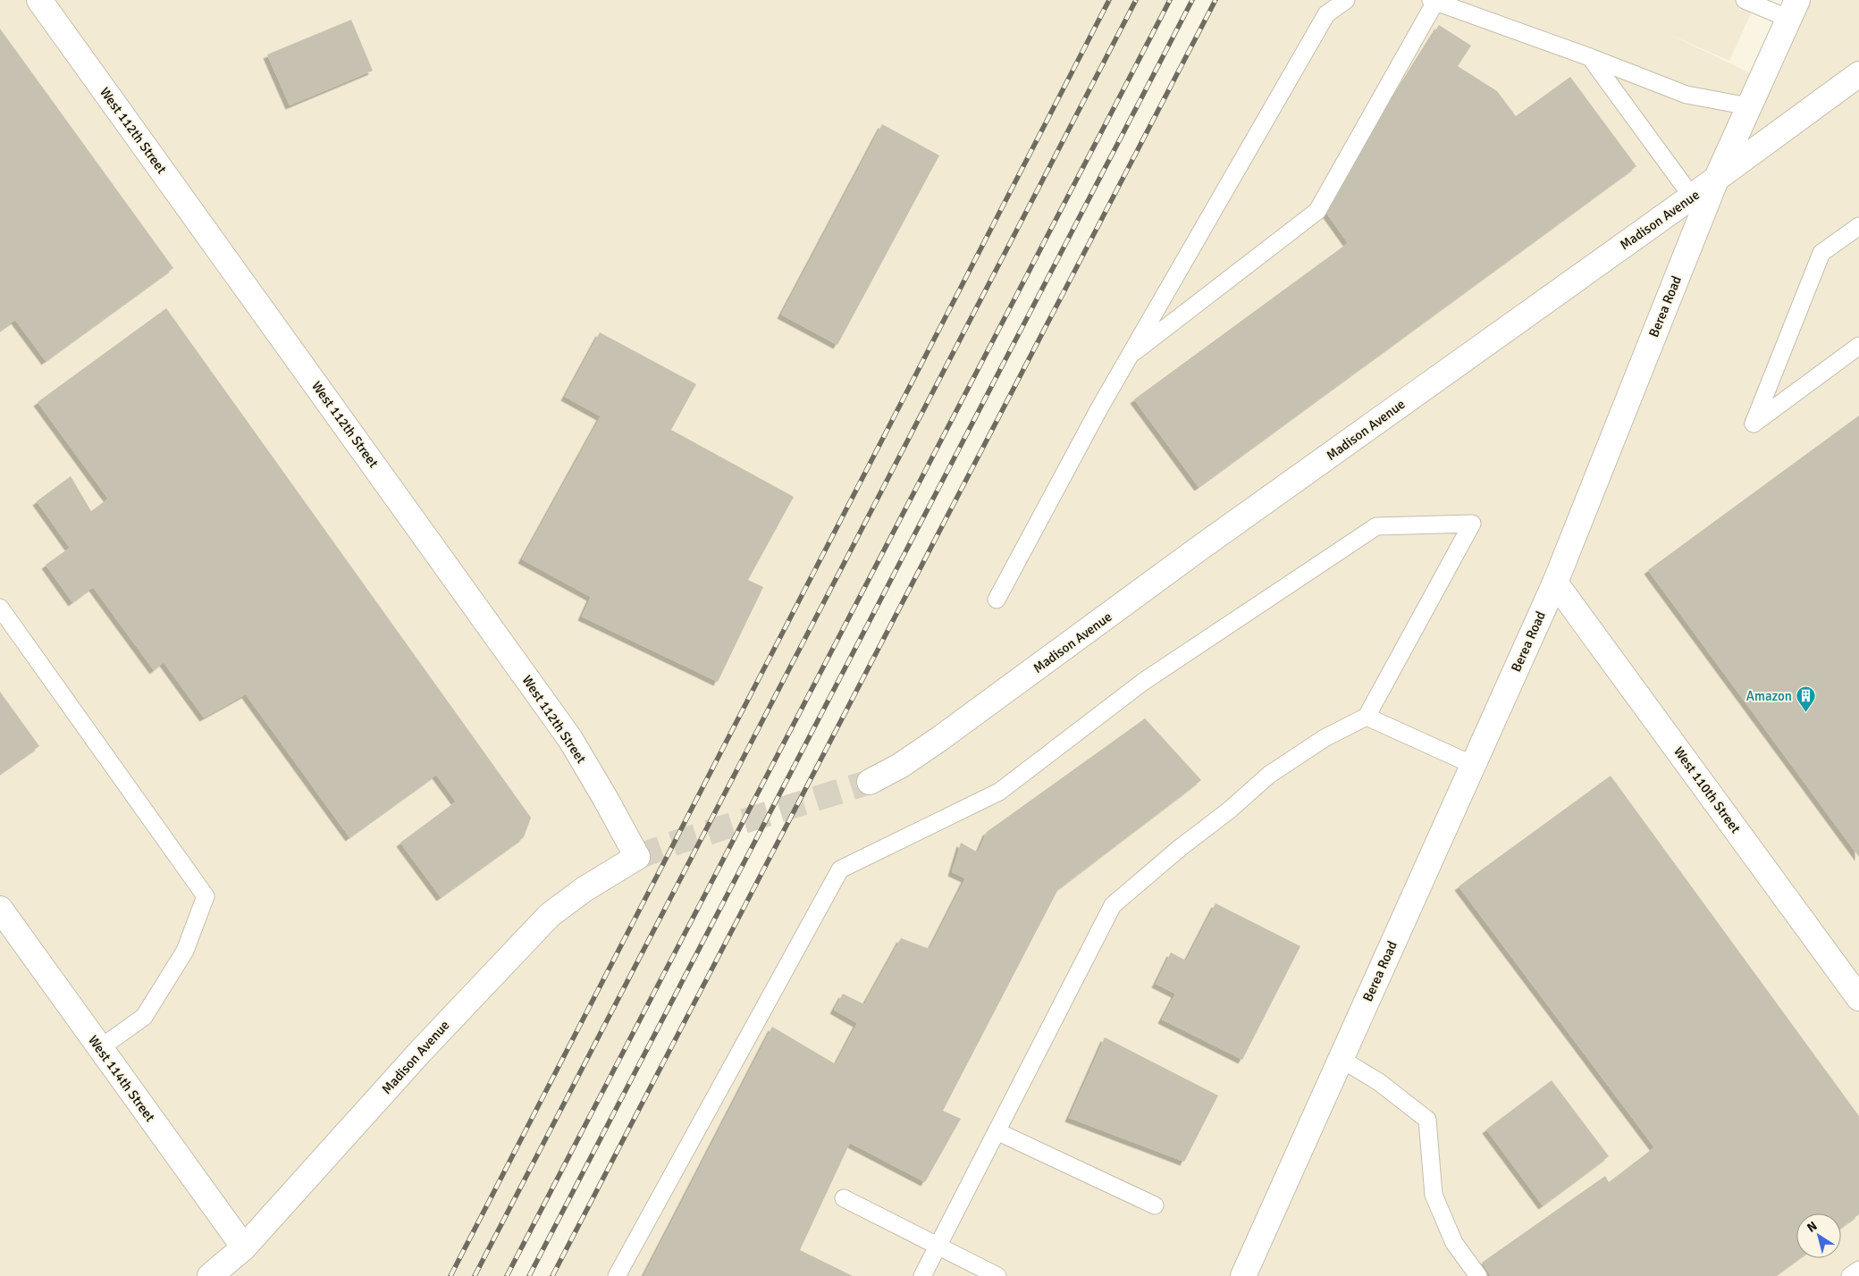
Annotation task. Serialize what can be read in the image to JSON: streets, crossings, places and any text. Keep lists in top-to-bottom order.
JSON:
{
  "streets": {
    "main road": [
      "West 112th Street",
      "Madison Avenue",
      "Berea Road",
      "West 110th Street",
      "West 114th Street"
    ]
  },
  "crossings": [
    ["West 112th Street", "Madison Avenue"],
    ["Madison Avenue", "Berea Road"],
    ["Madison Avenue", "West 114th Street"],
    ["Berea Road", "West 110th Street"]
  ],
  "places": {
    "building": ["Amazon"]
  },
  "north": "top left"
}
